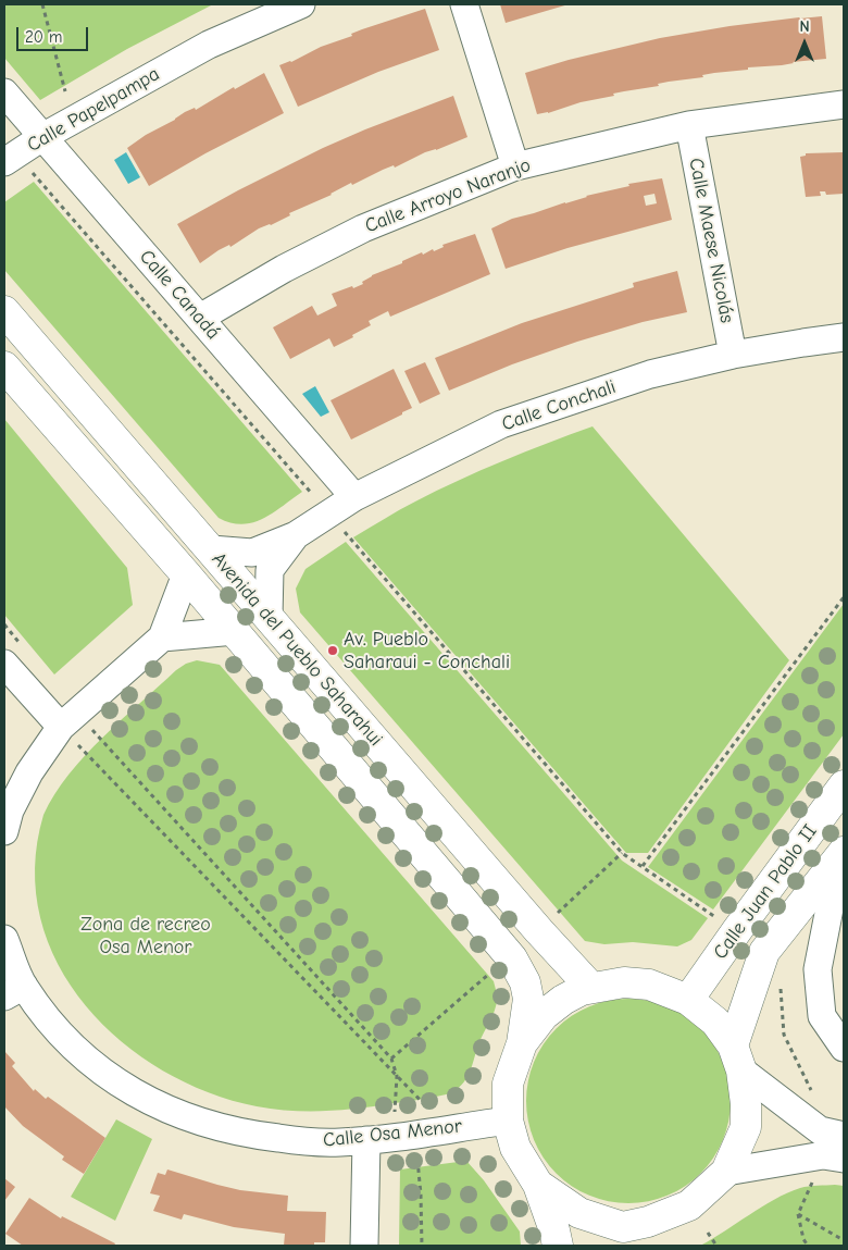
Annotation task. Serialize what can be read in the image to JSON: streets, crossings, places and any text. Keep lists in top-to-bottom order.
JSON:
{
  "streets": {
    "main road": ["Avenida del Pueblo Saharahui", "Calle Juan Pablo II"],
    "street": [
      "Calle Papelpampa",
      "Calle Arroyo Naranjo",
      "Calle Maese Nicolás",
      "Calle Canadá",
      "Calle Conchali",
      "Calle Osa Menor"
    ]
  },
  "crossings": [
    ["Calle Papelpampa", "Calle Canadá"],
    ["Calle Arroyo Naranjo", "Calle Maese Nicolás"],
    ["Calle Arroyo Naranjo", "Calle Canadá"],
    ["Calle Maese Nicolás", "Calle Conchali"],
    ["Calle Canadá", "Calle Conchali"],
    ["Calle Conchali", "Avenida del Pueblo Saharahui"]
  ],
  "parks": ["Zona de recreo Osa Menor"],
  "places": ["Av. Pueblo Saharaui - Conchali"],
  "scale_bar": "20 m",
  "north": "top"
}
